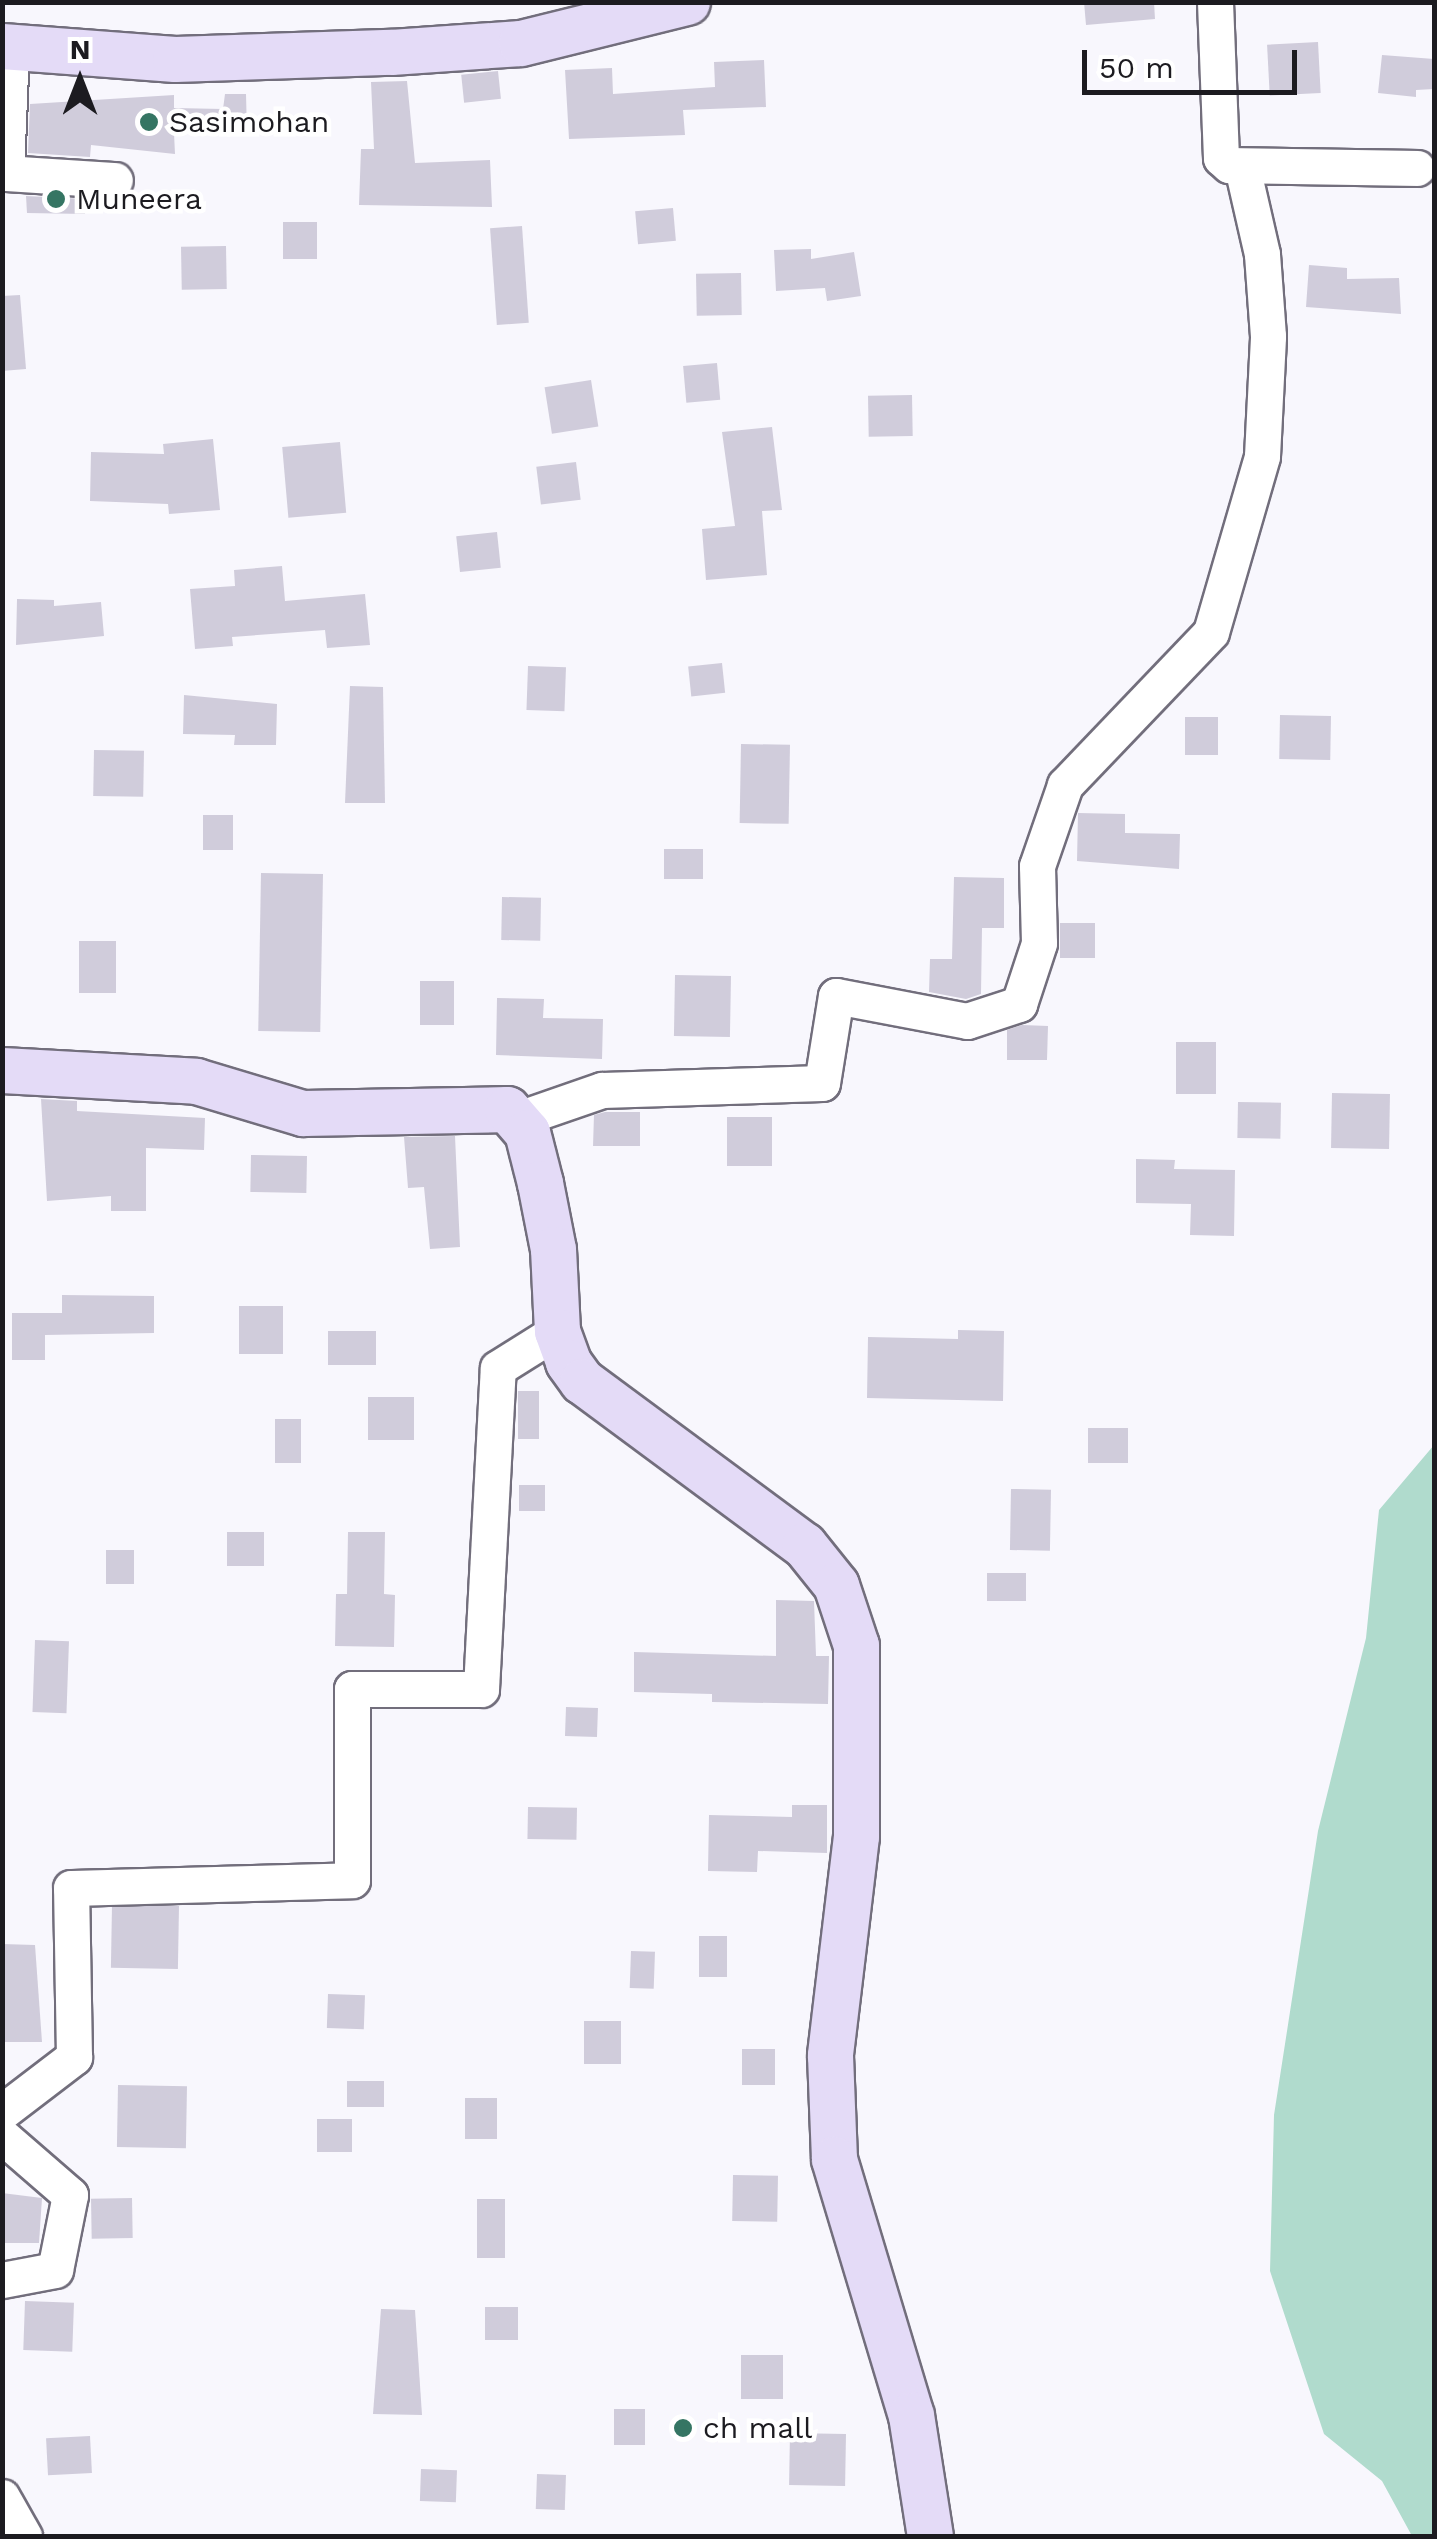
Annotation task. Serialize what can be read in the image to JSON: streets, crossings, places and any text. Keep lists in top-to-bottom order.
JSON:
{
  "places": ["Sasimohan", "Muneera", "ch mall"],
  "scale_bar": "50 m",
  "north": "top"
}
